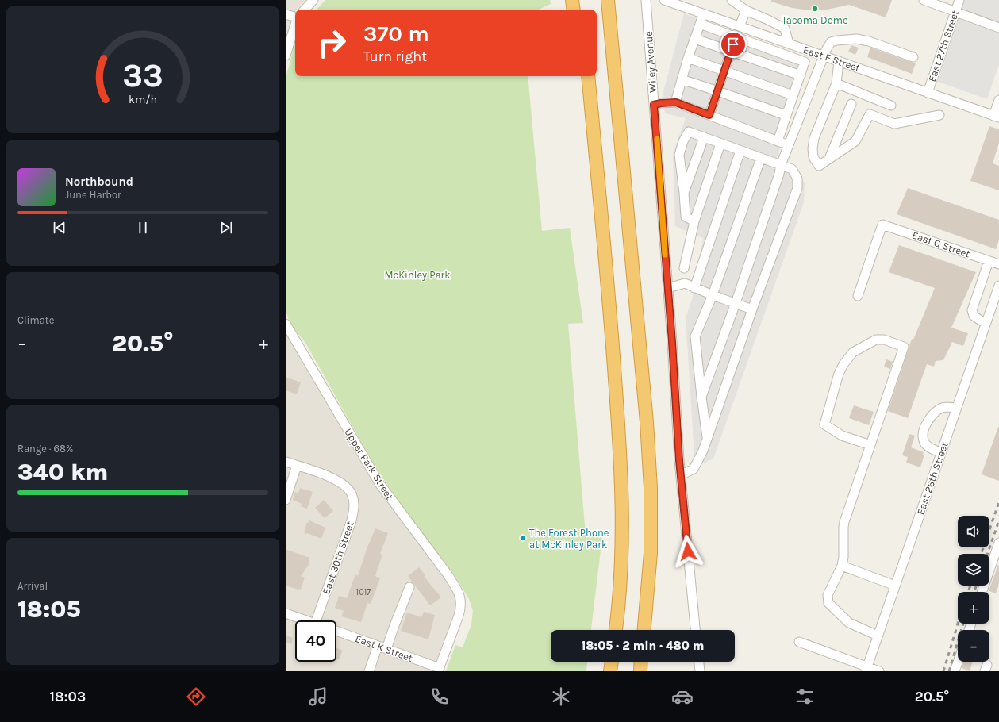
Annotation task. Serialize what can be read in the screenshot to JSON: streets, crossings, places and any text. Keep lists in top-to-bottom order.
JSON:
{
  "streets": {
    "street": [
      "East 27th Street",
      "East F Street",
      "Wiley Avenue",
      "East G Street",
      "Upper Park Street",
      "East 26th Street",
      "East 30th Street",
      "East K Street"
    ]
  },
  "crossings": [
    ["East 27th Street", "East F Street"],
    ["Upper Park Street", "East K Street"]
  ],
  "parks": ["McKinley Park"],
  "places": ["Tacoma Dome", "The Forest Phone at McKinley Park"],
  "house_numbers": ["1017"],
  "page": {
    "turn": ["370 m", "Turn right"],
    "song": ["Northbound", "June Harbor"],
    "tile": [
      "Climate",
      ["Range · 68%", "340 km"],
      ["Arrival", "18:05"]
    ],
    "heat": ["−", "20.5°", "+"],
    "map_buttons": ["+", "−"],
    "limit": "40",
    "trip": "18:05 · 2 min · 480 m",
    "tabs": ["18:03", "20.5°"],
    "gauge": ["33", "km/h"]
  }
}
